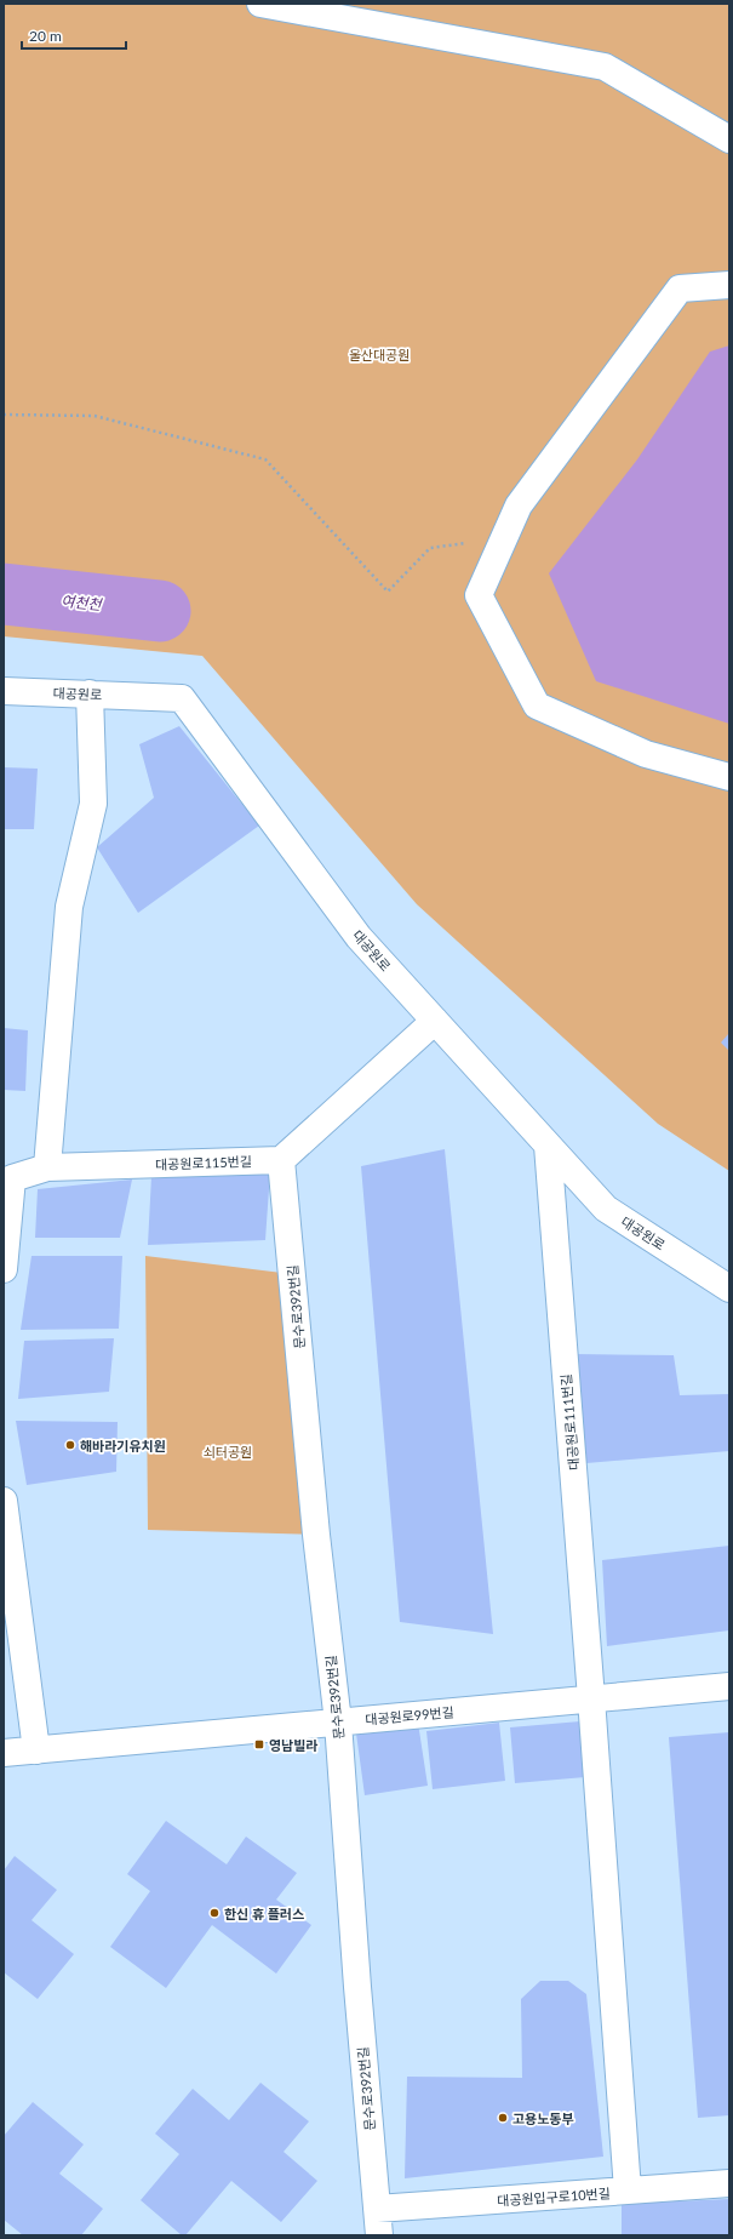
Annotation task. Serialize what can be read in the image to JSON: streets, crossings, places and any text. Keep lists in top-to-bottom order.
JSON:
{
  "streets": {
    "street": [
      "대공원로",
      "대공원로115번길",
      "문수로392번길",
      "대공원로111번길",
      "대공원로99번길",
      "대공원입구로10번길"
    ]
  },
  "crossings": [
    ["대공원로", "대공원로111번길"],
    ["대공원로115번길", "문수로392번길"],
    ["문수로392번길", "대공원로99번길"],
    ["문수로392번길", "대공원입구로10번길"],
    ["대공원로111번길", "대공원로99번길"],
    ["대공원로111번길", "대공원입구로10번길"]
  ],
  "water": ["여천천"],
  "parks": ["울산대공원", "쇠터공원"],
  "places": {
    "other": ["해바라기유치원", "한신 휴 플러스", "고용노동부"],
    "transit": ["영남빌라"]
  },
  "scale_bar": "20 m"
}
